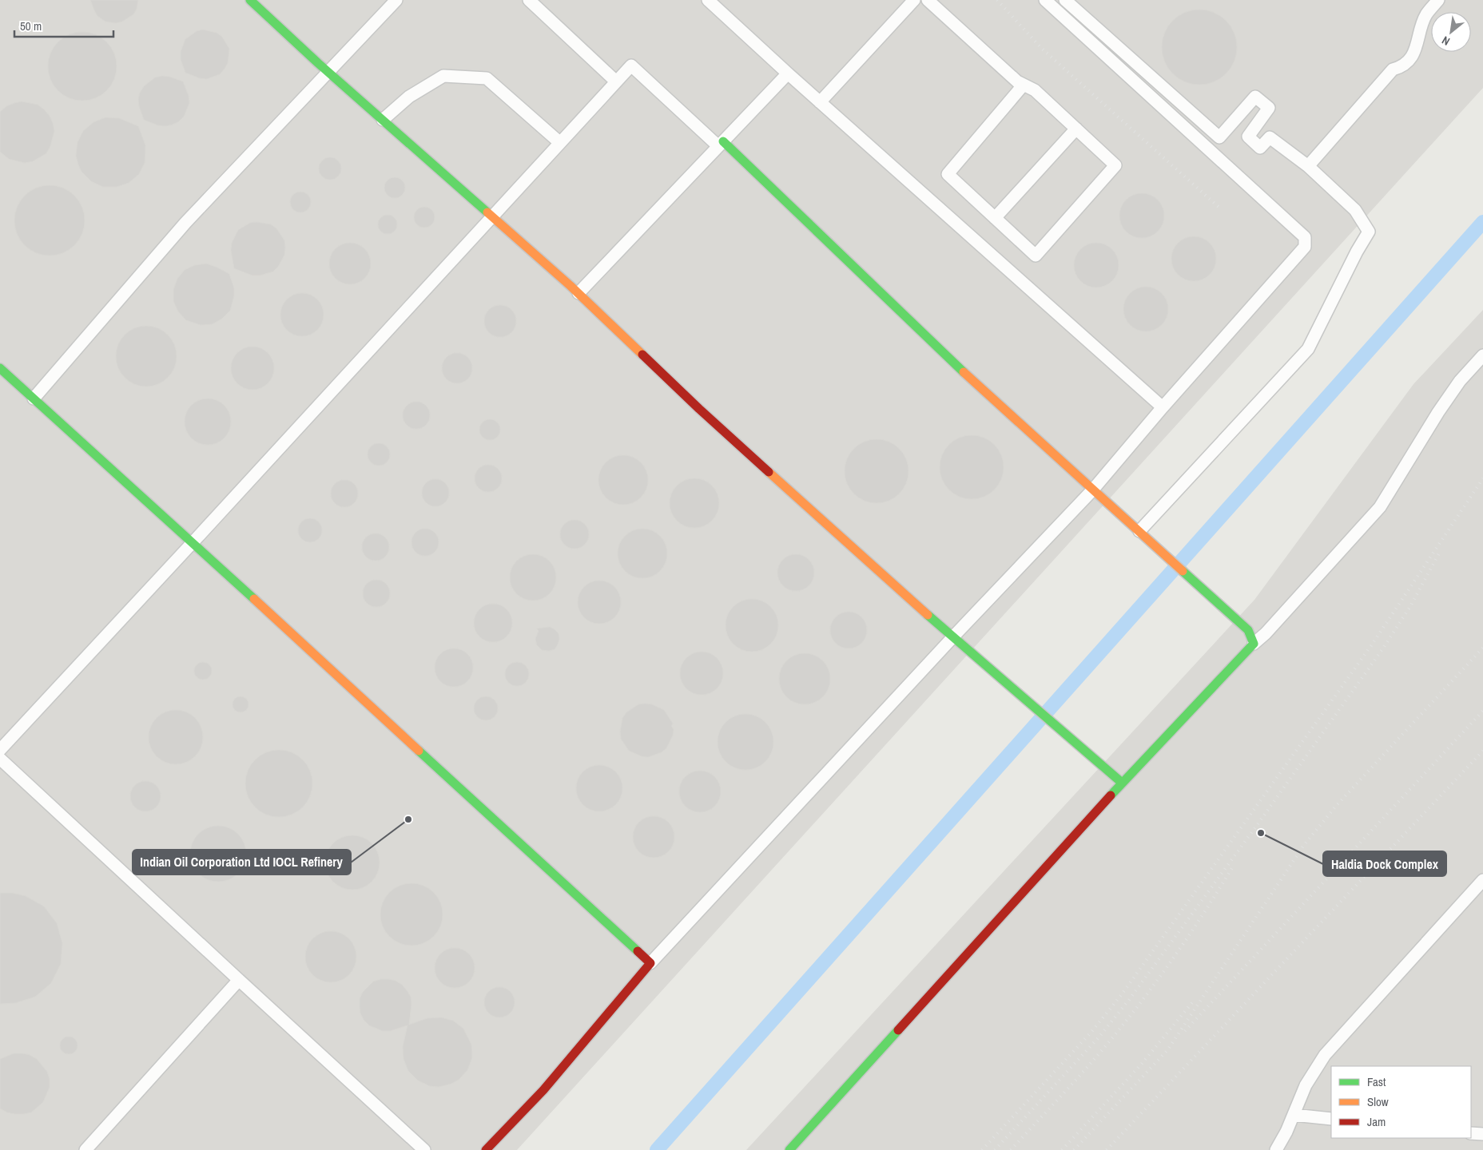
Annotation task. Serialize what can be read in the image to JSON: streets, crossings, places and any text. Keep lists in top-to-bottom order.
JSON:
{
  "places": ["Indian Oil Corporation Ltd IOCL Refinery", "Haldia Dock Complex"],
  "legend": ["Fast", "Slow", "Jam"],
  "scale_bar": "50 m",
  "north": "bottom left"
}
